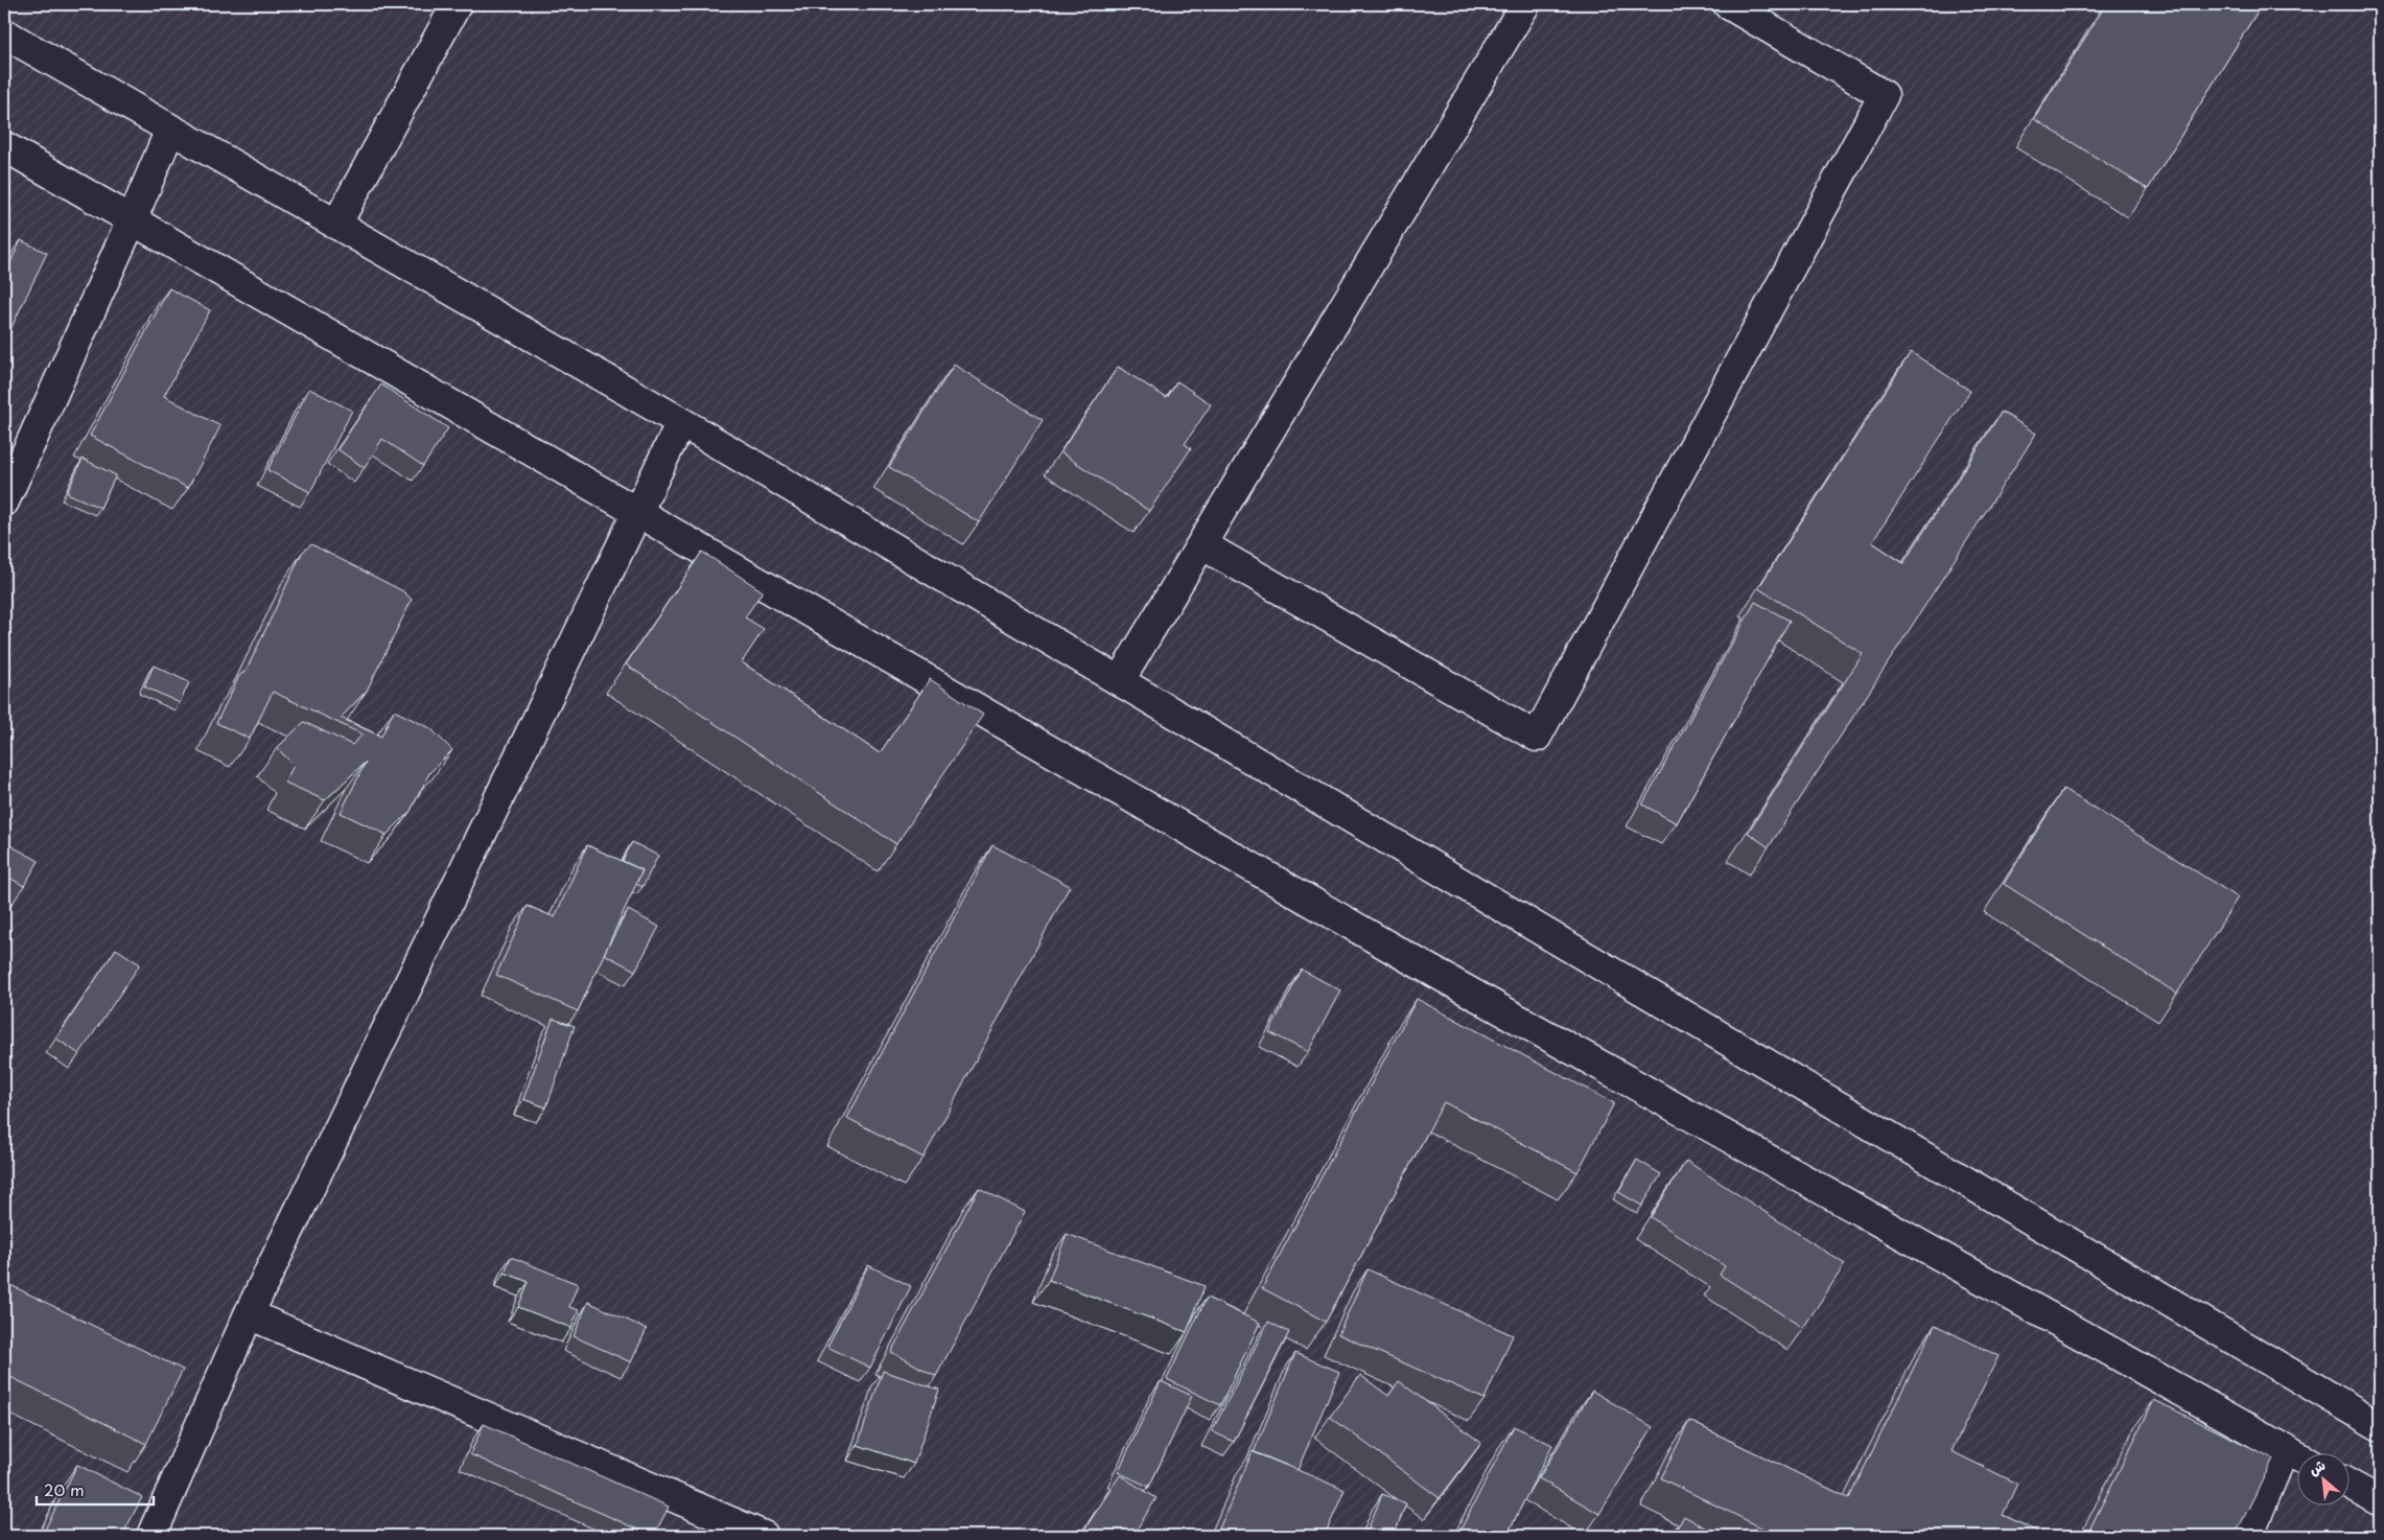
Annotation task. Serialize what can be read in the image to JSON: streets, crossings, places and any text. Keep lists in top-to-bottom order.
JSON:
{
  "scale_bar": "20 m",
  "north": "top left"
}
